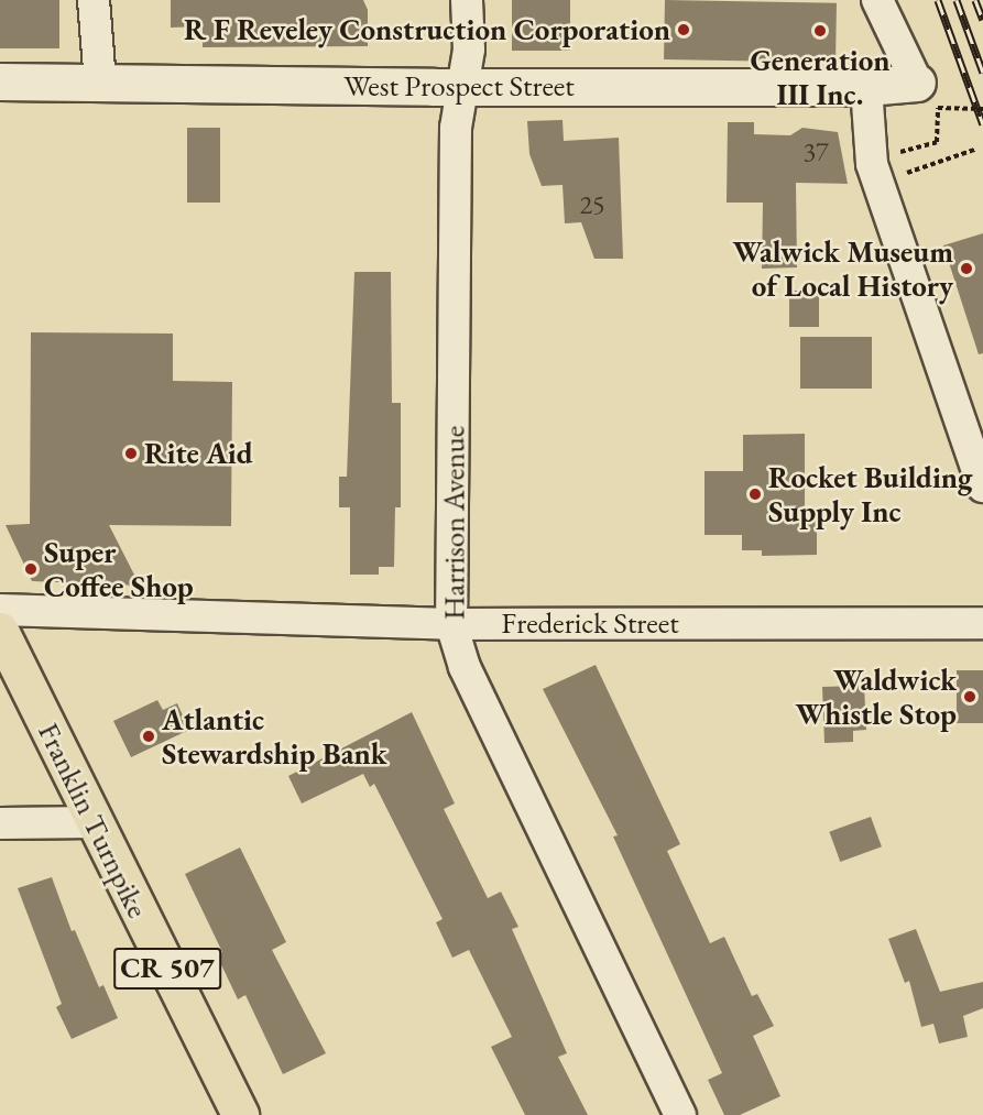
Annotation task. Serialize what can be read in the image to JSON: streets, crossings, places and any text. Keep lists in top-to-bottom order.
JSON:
{
  "streets": {
    "main road": ["Franklin Turnpike", "CR 507"],
    "street": ["West Prospect Street", "Harrison Avenue", "Frederick Street"]
  },
  "crossings": [
    ["West Prospect Street", "Harrison Avenue"],
    ["Harrison Avenue", "Frederick Street"]
  ],
  "places": [
    "R F Reveley Construction Corporation",
    "Generation III Inc.",
    "Walwick Museum of Local History",
    "Rite Aid",
    "Rocket Building Supply Inc",
    "Super Coffee Shop",
    "Waldwick Whistle Stop",
    "Atlantic Stewardship Bank"
  ],
  "house_numbers": ["37", "25"]
}
